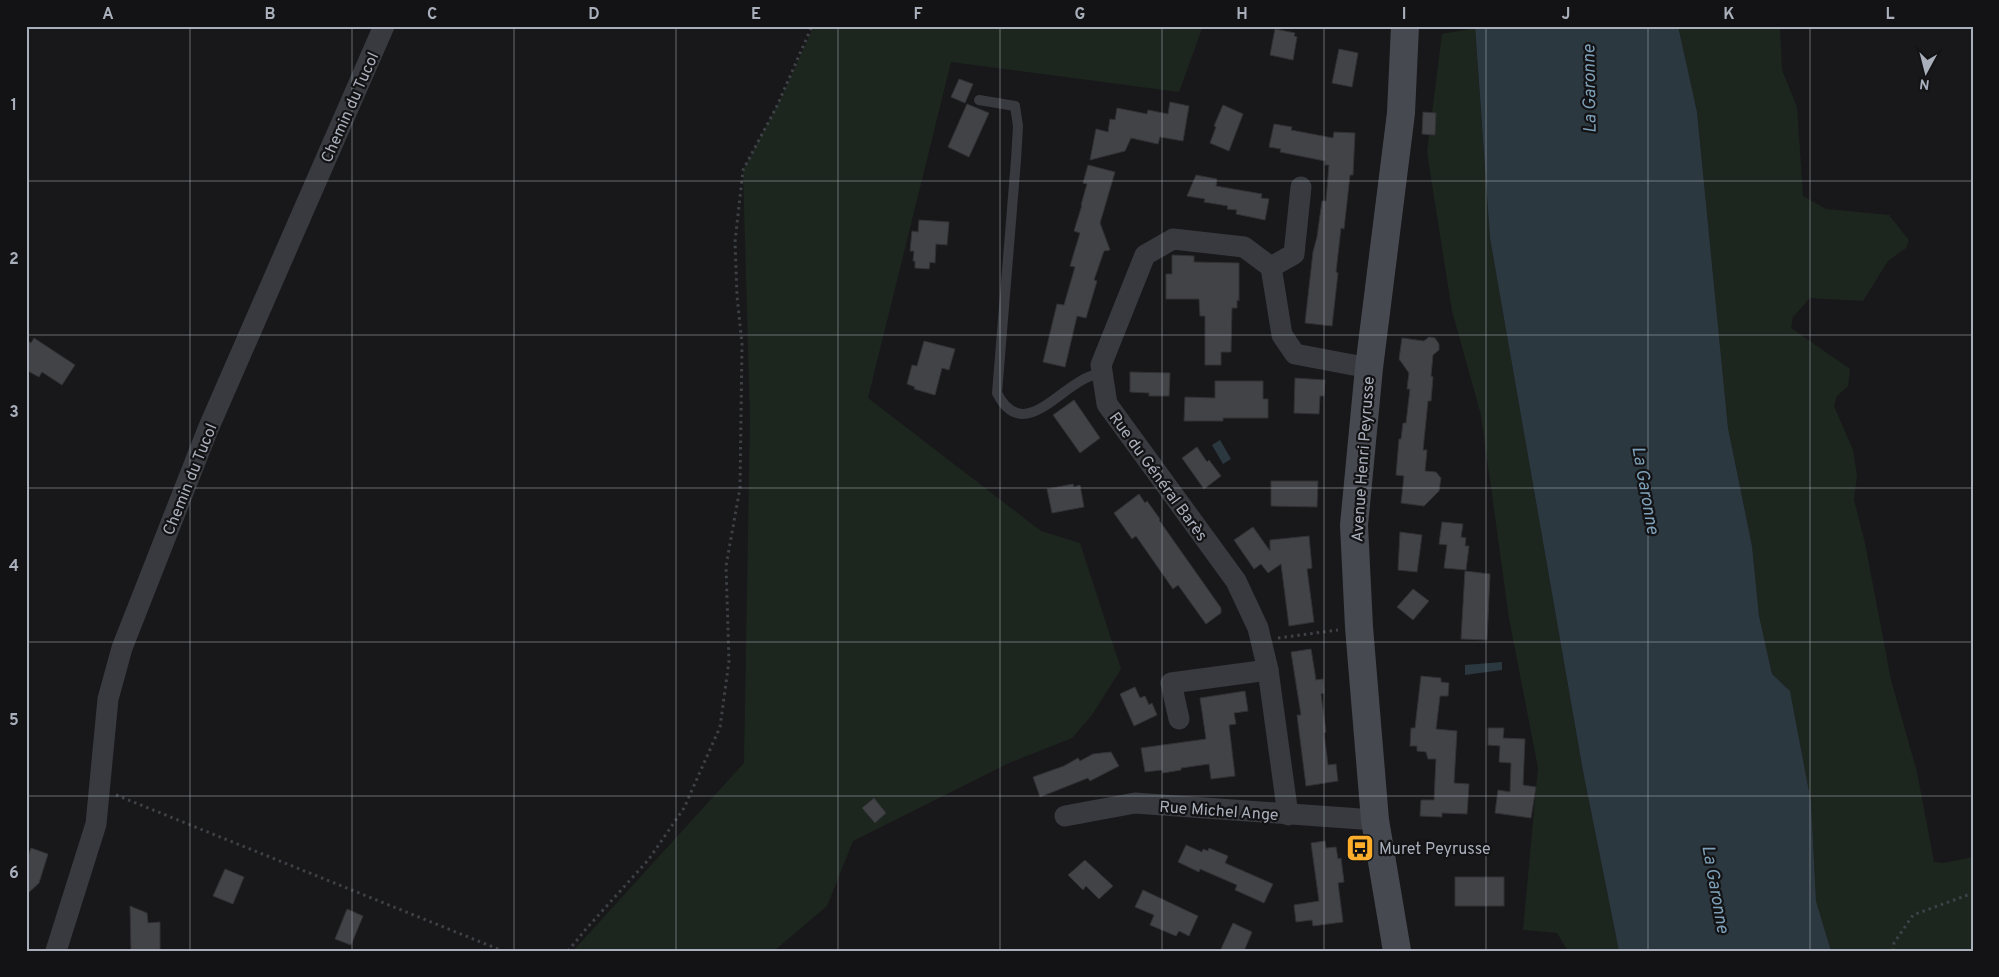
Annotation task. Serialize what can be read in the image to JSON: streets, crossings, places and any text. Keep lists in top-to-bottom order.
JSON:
{
  "streets": {
    "street": [
      "Chemin du Tucol",
      "Avenue Henri Peyrusse",
      "Rue du Général Barès",
      "Rue Michel Ange"
    ]
  },
  "crossings": [
    ["Avenue Henri Peyrusse", "Rue Michel Ange"],
    ["Rue du Général Barès", "Rue Michel Ange"]
  ],
  "water": ["La Garonne"],
  "places": {
    "bus stop": ["Muret Peyrusse"]
  },
  "north": "bottom",
  "grid": {
    "columns": [
      "A",
      "B",
      "C",
      "D",
      "E",
      "F",
      "G",
      "H",
      "I",
      "J",
      "K",
      "L"
    ],
    "rows": [
      "1",
      "2",
      "3",
      "4",
      "5",
      "6"
    ]
  }
}
